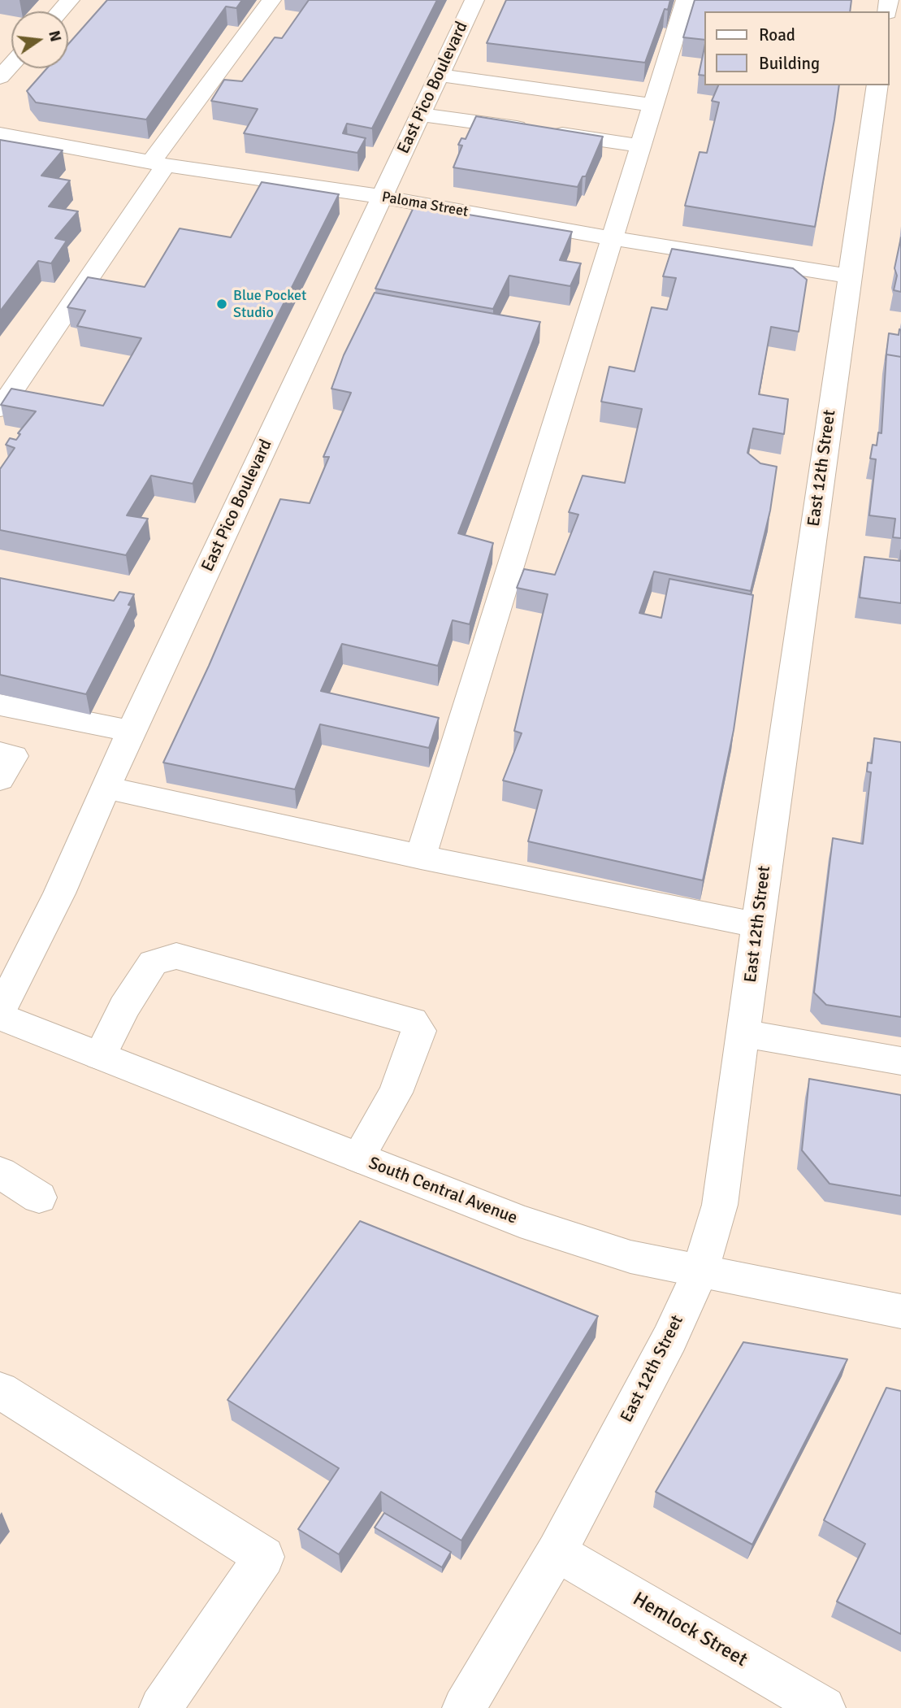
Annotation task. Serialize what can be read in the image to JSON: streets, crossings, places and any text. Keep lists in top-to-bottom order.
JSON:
{
  "streets": {
    "street": [
      "East Pico Boulevard",
      "Paloma Street",
      "East 12th Street",
      "South Central Avenue",
      "Hemlock Street"
    ]
  },
  "crossings": [
    ["East Pico Boulevard", "Paloma Street"],
    ["Paloma Street", "East 12th Street"],
    ["East 12th Street", "South Central Avenue"],
    ["East 12th Street", "Hemlock Street"]
  ],
  "places": ["Blue Pocket Studio"],
  "legend": ["Road", "Building"],
  "north": "right"
}
